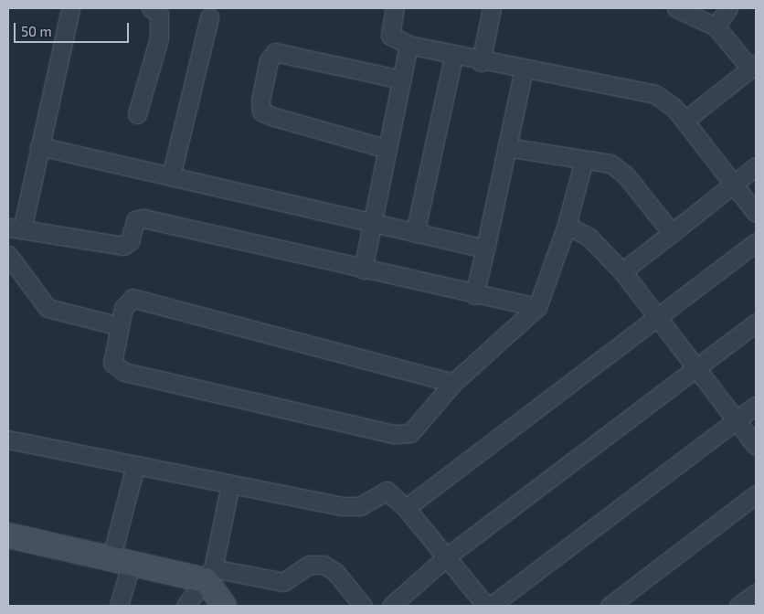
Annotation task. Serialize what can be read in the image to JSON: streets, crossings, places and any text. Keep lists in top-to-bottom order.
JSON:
{
  "scale_bar": "50 m"
}
